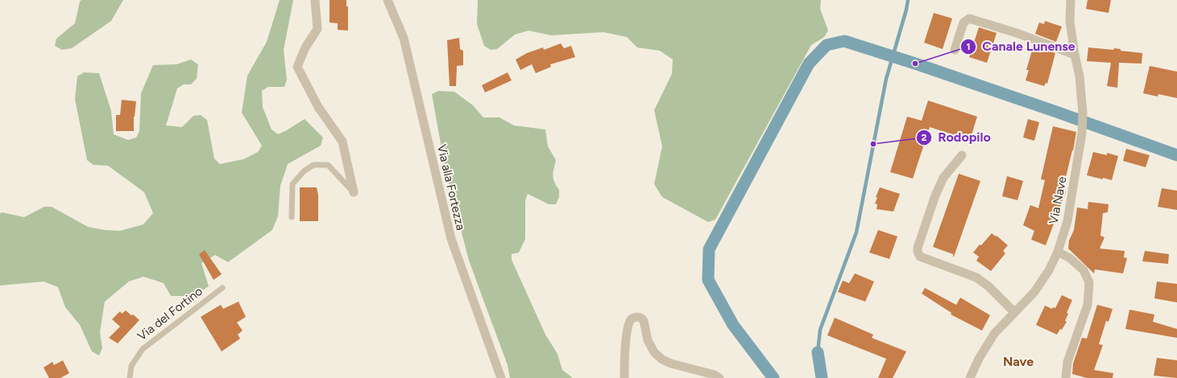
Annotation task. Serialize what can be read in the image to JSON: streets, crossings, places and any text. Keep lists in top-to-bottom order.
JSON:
{
  "streets": {
    "street": ["Via alla Fortezza", "Via Nave"],
    "lane": ["Via del Fortino"]
  },
  "districts": ["Nave"],
  "places": ["Canale Lunense", "Rodopilo"]
}
